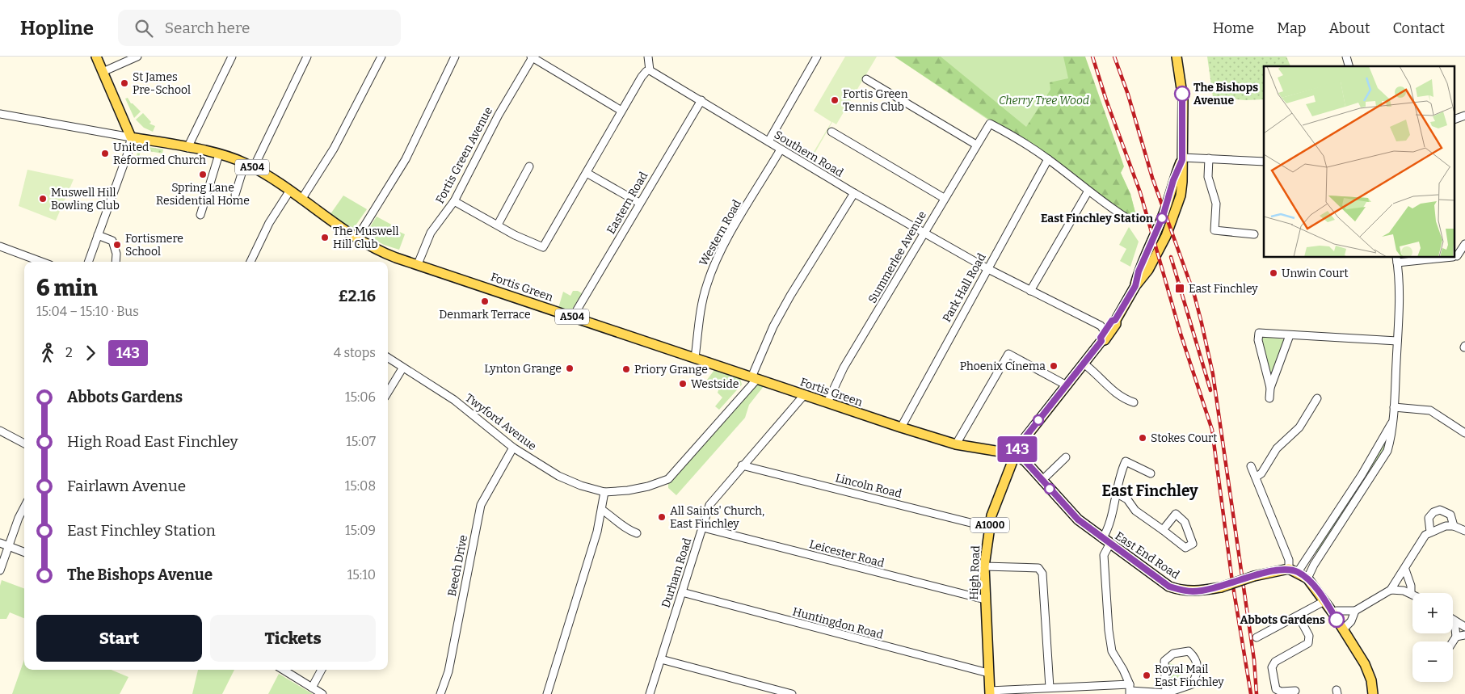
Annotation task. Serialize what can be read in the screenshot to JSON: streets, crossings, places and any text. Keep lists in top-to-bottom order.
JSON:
{
  "streets": {
    "main road": [
      "A504",
      "Fortis Green",
      "A1000",
      "East End Road",
      "High Road"
    ],
    "street": [
      "Southern Road",
      "Fortis Green Avenue",
      "Eastern Road",
      "Western Road",
      "Summerlee Avenue",
      "Park Hall Road",
      "Twyford Avenue",
      "Lincoln Road",
      "Leicester Road",
      "Beech Drive",
      "Durham Road",
      "Huntingdon Road"
    ]
  },
  "crossings": [
    ["Southern Road", "Eastern Road"],
    ["Southern Road", "Western Road"],
    ["Southern Road", "Summerlee Avenue"],
    ["Southern Road", "Park Hall Road"],
    ["Southern Road", "Twyford Avenue"],
    ["Southern Road", "High Road"],
    ["Fortis Green Avenue", "Fortis Green"],
    ["Eastern Road", "Fortis Green"],
    ["Western Road", "Fortis Green"],
    ["Summerlee Avenue", "Fortis Green"],
    ["Summerlee Avenue", "Park Hall Road"],
    ["Fortis Green", "Park Hall Road"],
    ["Fortis Green", "Twyford Avenue"],
    ["Fortis Green", "East End Road"],
    ["Fortis Green", "Durham Road"],
    ["Fortis Green", "High Road"],
    ["Twyford Avenue", "Beech Drive"],
    ["Lincoln Road", "Durham Road"],
    ["Lincoln Road", "High Road"],
    ["A1000", "High Road"],
    ["Leicester Road", "Durham Road"],
    ["Leicester Road", "High Road"],
    ["East End Road", "High Road"],
    ["Durham Road", "Huntingdon Road"],
    ["High Road", "Huntingdon Road"]
  ],
  "districts": ["East Finchley"],
  "parks": ["Cherry Tree Wood"],
  "places": {
    "other": [
      "St James Pre-School",
      "The Bishops Avenue",
      "Fortis Green Tennis Club",
      "United Reformed Church",
      "Spring Lane Residential Home",
      "Muswell Hill Bowling Club",
      "East Finchley Station",
      "The Muswell Hill Club",
      "Fortismere School",
      "Unwin Court",
      "Denmark Terrace",
      "Phoenix Cinema",
      "Lynton Grange",
      "Priory Grange",
      "Westside",
      "Stokes Court",
      "All Saints' Church, East Finchley",
      "Abbots Gardens",
      "Royal Mail East Finchley"
    ],
    "transit": ["East Finchley"]
  },
  "lines": ["bus line 143"],
  "page": {
    "header": "Hopline",
    "search": "Search here",
    "nav": [
      "Home",
      "Map",
      "About",
      "Contact"
    ],
    "on_map": "143",
    "heading": ["6 min", "15:04 – 15:10 · Bus", "£2.16"],
    "legs": ["2", "143", "4 stops"],
    "list": [
      {
        "name": "Abbots Gardens",
        "value": "15:06"
      },
      {
        "name": "High Road East Finchley",
        "value": "15:07"
      },
      {
        "name": "Fairlawn Avenue",
        "value": "15:08"
      },
      {
        "name": "East Finchley Station",
        "value": "15:09"
      },
      {
        "name": "The Bishops Avenue",
        "value": "15:10"
      }
    ],
    "map_buttons": ["+", "−"],
    "buttons": ["Start", "Tickets"]
  }
}
